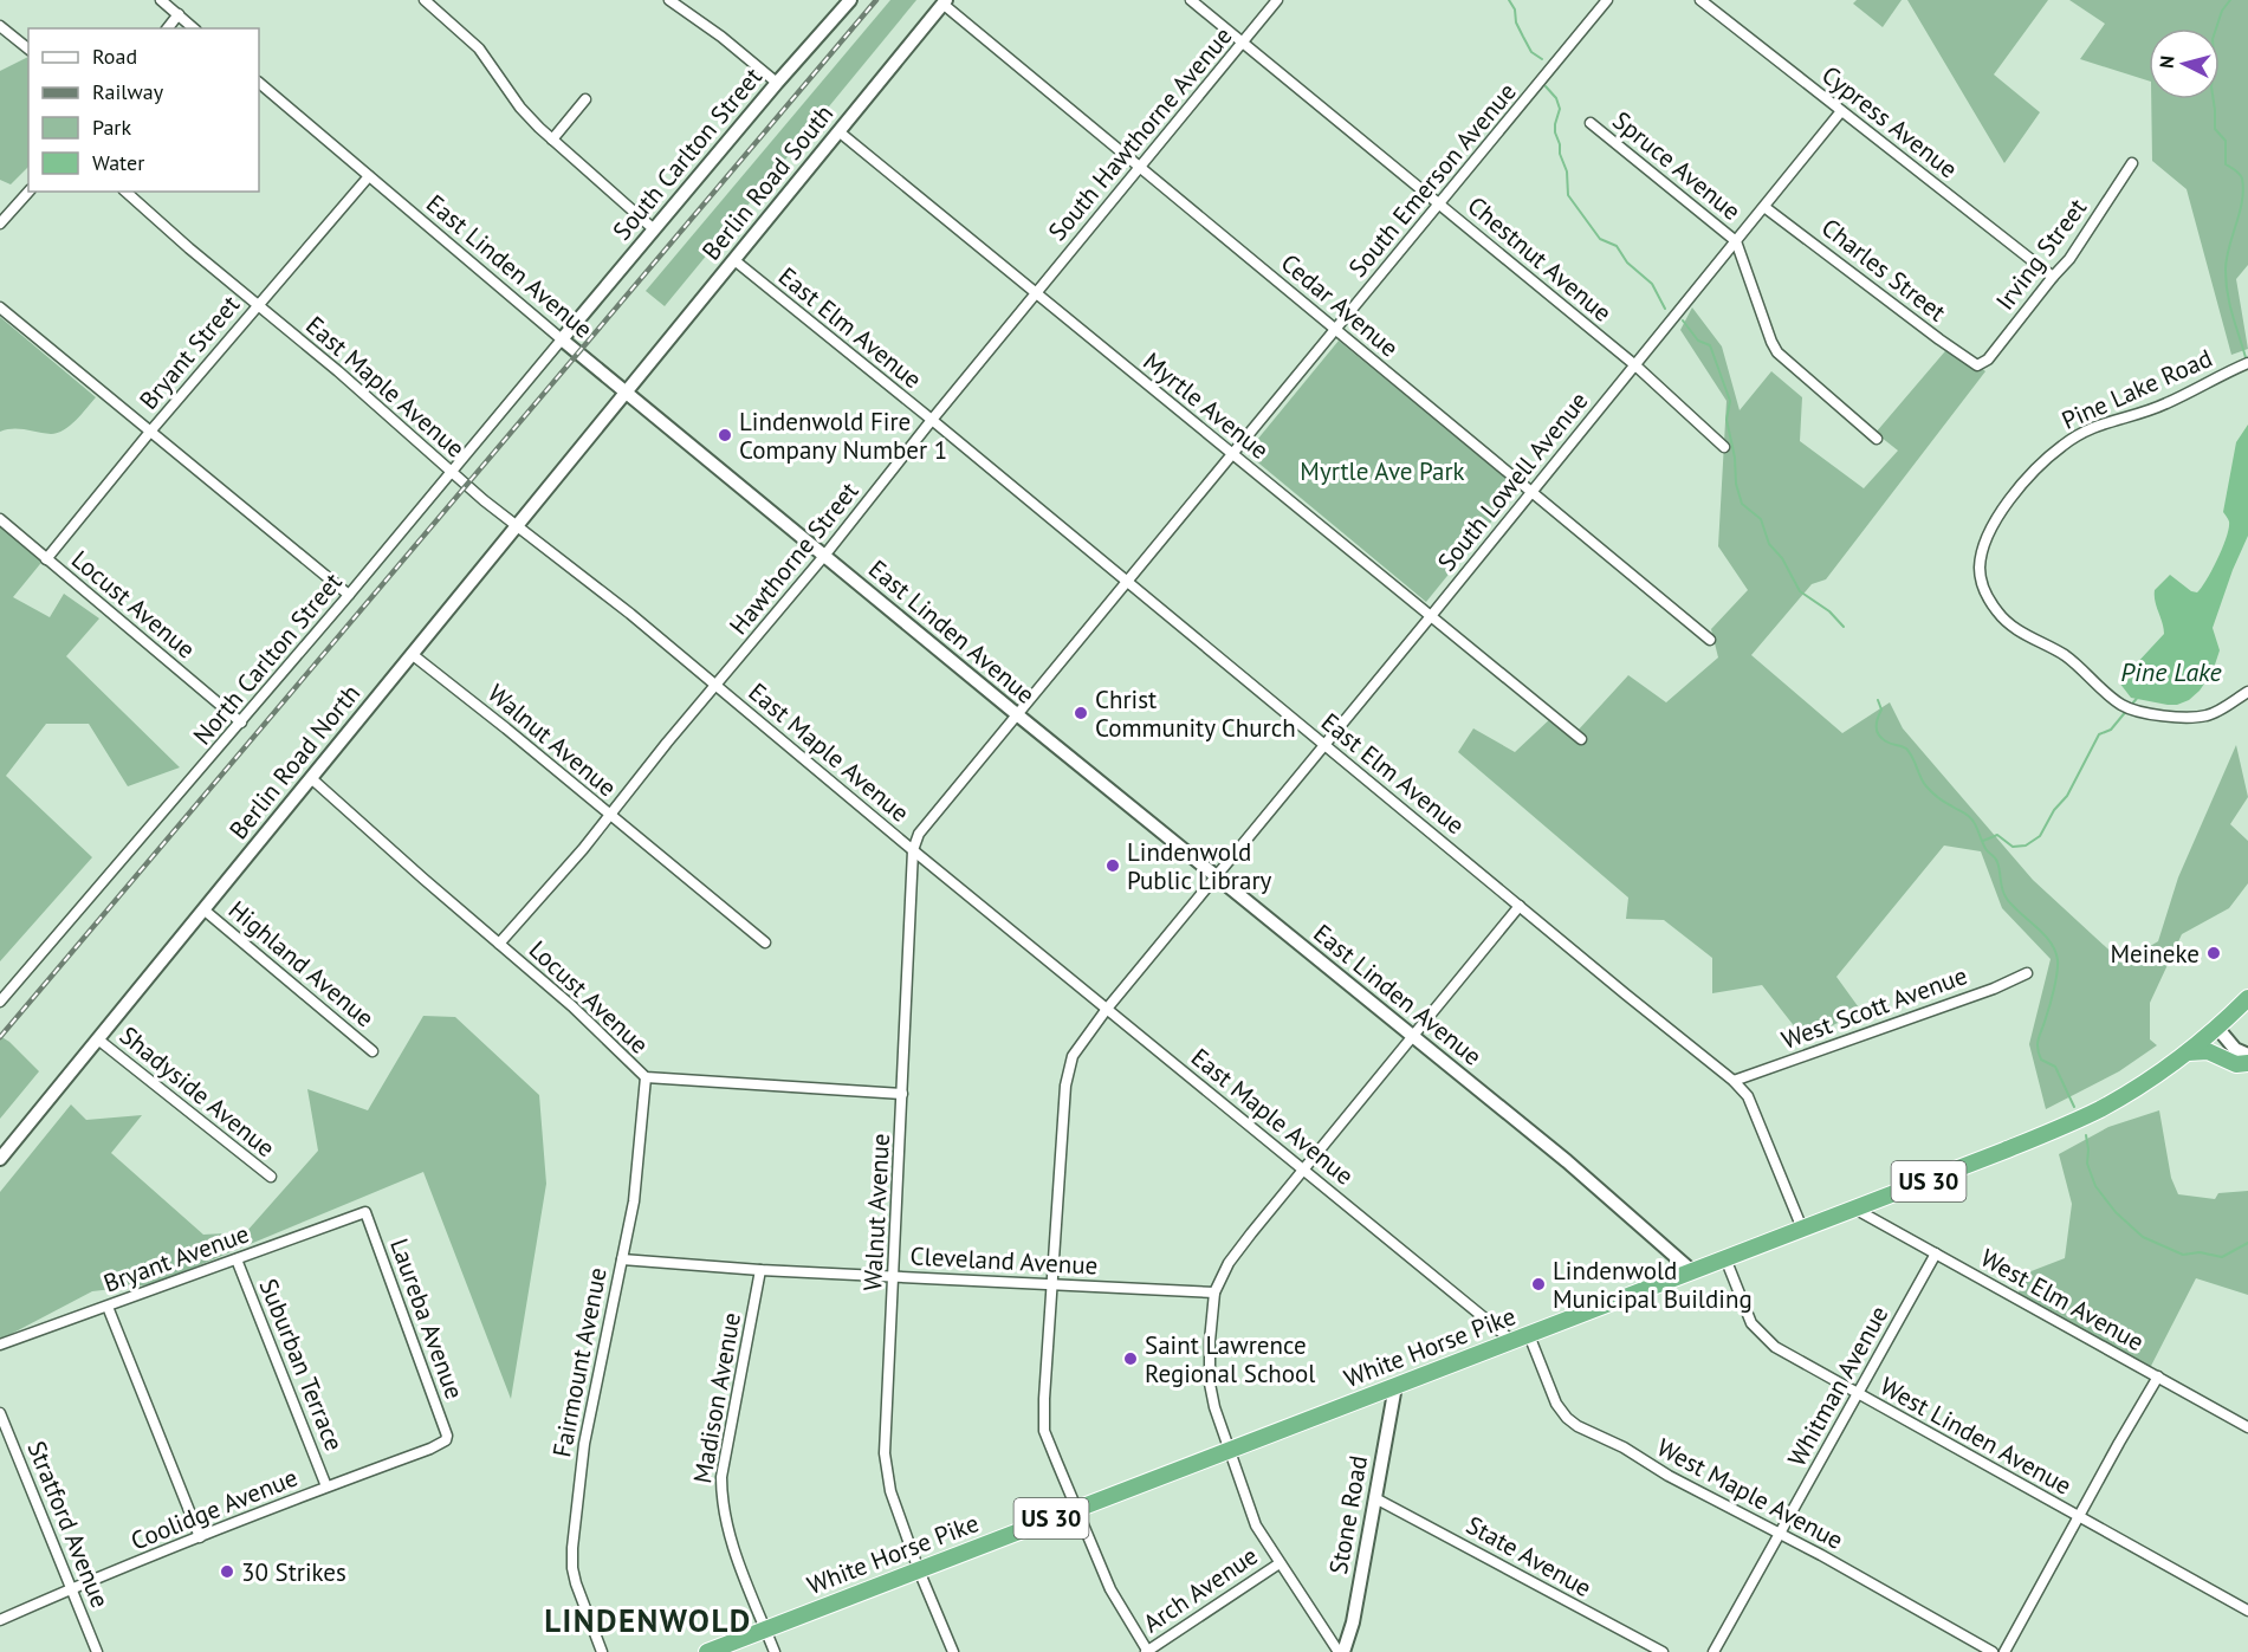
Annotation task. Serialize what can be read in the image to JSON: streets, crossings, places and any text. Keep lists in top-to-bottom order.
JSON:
{
  "streets": {
    "highway": ["US 30", "White Horse Pike"],
    "street": [
      "Cypress Avenue",
      "South Hawthorne Avenue",
      "South Carlton Street",
      "Spruce Avenue",
      "South Emerson Avenue",
      "Berlin Road South",
      "Irving Street",
      "Chestnut Avenue",
      "East Linden Avenue",
      "Charles Street",
      "Cedar Avenue",
      "East Elm Avenue",
      "Bryant Street",
      "East Maple Avenue",
      "Pine Lake Road",
      "Myrtle Avenue",
      "South Lowell Avenue",
      "Hawthorne Street",
      "Locust Avenue",
      "North Carlton Street",
      "Walnut Avenue",
      "Berlin Road North",
      "Highland Avenue",
      "West Scott Avenue",
      "Shadyside Avenue",
      "Bryant Avenue",
      "Cleveland Avenue",
      "West Elm Avenue",
      "Laureba Avenue",
      "Fairmount Avenue",
      "Suburban Terrace",
      "Whitman Avenue",
      "Madison Avenue",
      "West Linden Avenue",
      "West Maple Avenue",
      "Coolidge Avenue",
      "Stone Road",
      "Stratford Avenue",
      "State Avenue",
      "Arch Avenue"
    ]
  },
  "crossings": [
    ["Cypress Avenue", "Irving Street"],
    ["Cypress Avenue", "South Lowell Avenue"],
    ["South Hawthorne Avenue", "Chestnut Avenue"],
    ["South Hawthorne Avenue", "Cedar Avenue"],
    ["South Hawthorne Avenue", "Myrtle Avenue"],
    ["South Hawthorne Avenue", "Hawthorne Street"],
    ["South Carlton Street", "East Linden Avenue"],
    ["South Carlton Street", "North Carlton Street"],
    ["Spruce Avenue", "South Lowell Avenue"],
    ["South Emerson Avenue", "Chestnut Avenue"],
    ["South Emerson Avenue", "East Linden Avenue"],
    ["South Emerson Avenue", "Cedar Avenue"],
    ["South Emerson Avenue", "East Elm Avenue"],
    ["South Emerson Avenue", "East Maple Avenue"],
    ["South Emerson Avenue", "Myrtle Avenue"],
    ["South Emerson Avenue", "Walnut Avenue"],
    ["Berlin Road South", "East Linden Avenue"],
    ["Berlin Road South", "Cedar Avenue"],
    ["Berlin Road South", "East Elm Avenue"],
    ["Berlin Road South", "Myrtle Avenue"],
    ["Berlin Road South", "Berlin Road North"],
    ["Irving Street", "Charles Street"],
    ["Chestnut Avenue", "South Lowell Avenue"],
    ["East Linden Avenue", "Bryant Street"],
    ["East Linden Avenue", "South Lowell Avenue"],
    ["East Linden Avenue", "Hawthorne Street"],
    ["East Linden Avenue", "North Carlton Street"],
    ["East Linden Avenue", "Berlin Road North"],
    ["East Linden Avenue", "US 30"],
    ["East Linden Avenue", "White Horse Pike"],
    ["Charles Street", "South Lowell Avenue"],
    ["Cedar Avenue", "South Lowell Avenue"],
    ["East Elm Avenue", "South Lowell Avenue"],
    ["East Elm Avenue", "Hawthorne Street"],
    ["East Elm Avenue", "West Scott Avenue"],
    ["East Elm Avenue", "US 30"],
    ["Bryant Street", "East Maple Avenue"],
    ["Bryant Street", "Locust Avenue"],
    ["East Maple Avenue", "South Lowell Avenue"],
    ["East Maple Avenue", "Hawthorne Street"],
    ["East Maple Avenue", "North Carlton Street"],
    ["East Maple Avenue", "Walnut Avenue"],
    ["East Maple Avenue", "Berlin Road North"],
    ["East Maple Avenue", "White Horse Pike"],
    ["Myrtle Avenue", "South Lowell Avenue"],
    ["Myrtle Avenue", "Hawthorne Street"],
    ["South Lowell Avenue", "Cleveland Avenue"],
    ["Hawthorne Street", "Locust Avenue"],
    ["Hawthorne Street", "Walnut Avenue"],
    ["Locust Avenue", "North Carlton Street"],
    ["Locust Avenue", "Walnut Avenue"],
    ["Locust Avenue", "Berlin Road North"],
    ["Locust Avenue", "Fairmount Avenue"],
    ["Walnut Avenue", "Berlin Road North"],
    ["Walnut Avenue", "Cleveland Avenue"],
    ["Walnut Avenue", "White Horse Pike"],
    ["Berlin Road North", "Highland Avenue"],
    ["Berlin Road North", "Shadyside Avenue"],
    ["US 30", "West Elm Avenue"],
    ["US 30", "White Horse Pike"],
    ["US 30", "West Linden Avenue"],
    ["Bryant Avenue", "Laureba Avenue"],
    ["Bryant Avenue", "Suburban Terrace"],
    ["Cleveland Avenue", "Fairmount Avenue"],
    ["Cleveland Avenue", "Madison Avenue"],
    ["West Elm Avenue", "Whitman Avenue"],
    ["Laureba Avenue", "Coolidge Avenue"],
    ["White Horse Pike", "Madison Avenue"],
    ["White Horse Pike", "West Maple Avenue"],
    ["White Horse Pike", "Stone Road"],
    ["Suburban Terrace", "Coolidge Avenue"],
    ["Whitman Avenue", "West Linden Avenue"],
    ["Whitman Avenue", "West Maple Avenue"],
    ["Coolidge Avenue", "Stratford Avenue"],
    ["Stone Road", "State Avenue"]
  ],
  "districts": ["LINDENWOLD"],
  "water": ["Pine Lake"],
  "parks": ["Myrtle Ave Park"],
  "places": [
    "Lindenwold Fire Company Number 1",
    "Christ Community Church",
    "Lindenwold Public Library",
    "Meineke",
    "Lindenwold Municipal Building",
    "Saint Lawrence Regional School",
    "30 Strikes"
  ],
  "legend": [
    "Road",
    "Railway",
    "Park",
    "Water"
  ],
  "north": "left"
}
